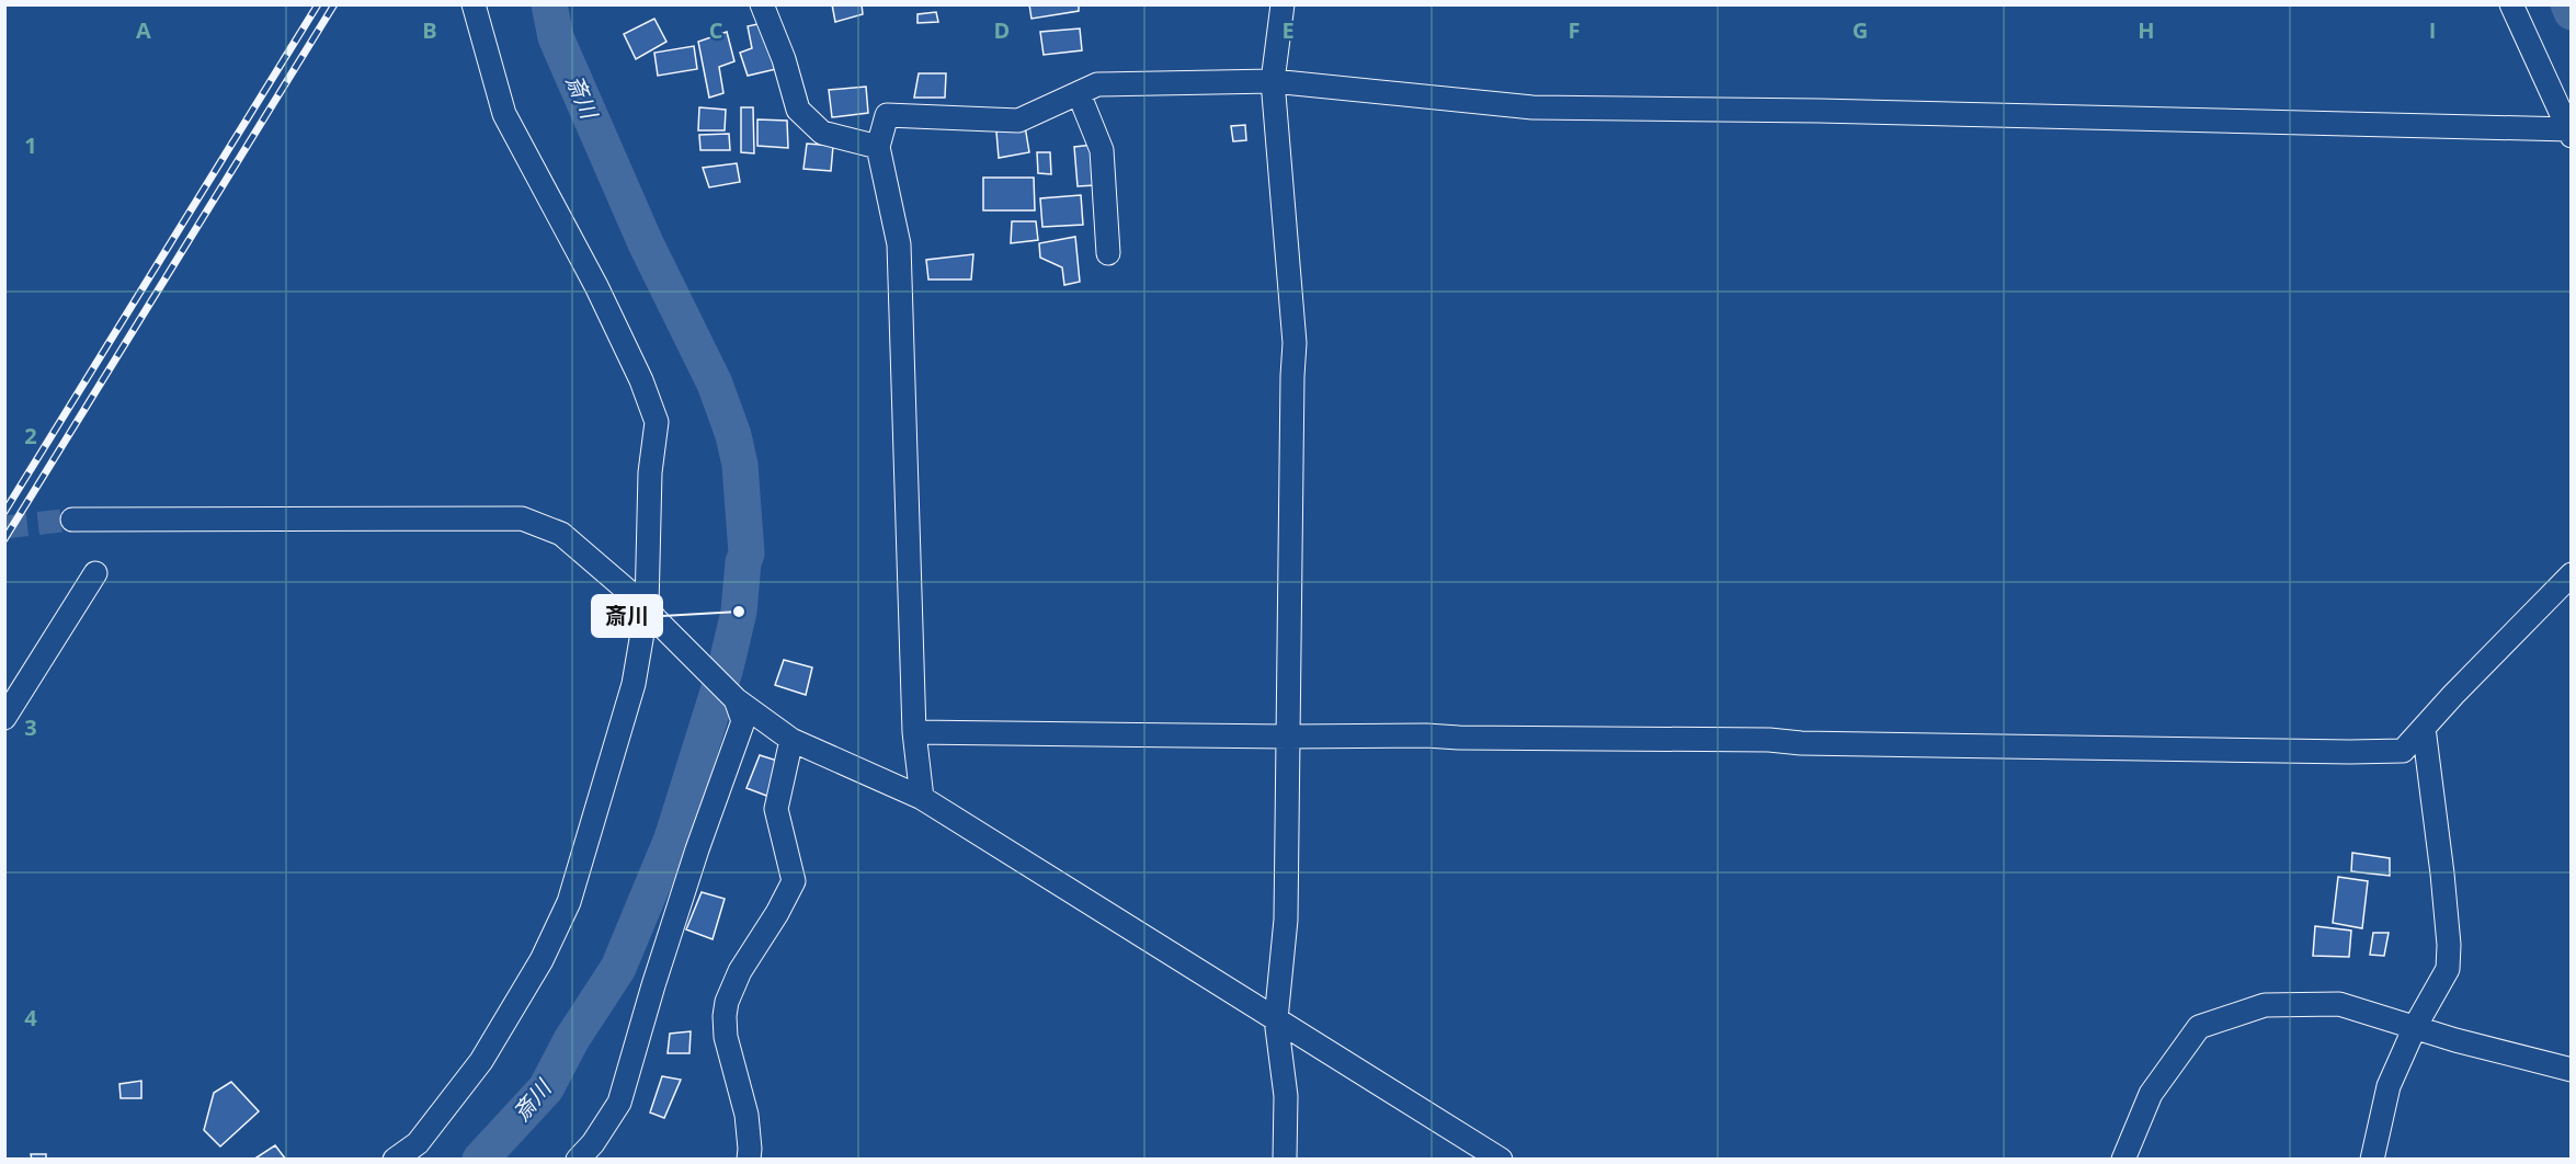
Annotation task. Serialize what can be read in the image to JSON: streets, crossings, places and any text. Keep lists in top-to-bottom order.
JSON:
{
  "water": ["斎川"],
  "places": ["斎川"],
  "grid": {
    "columns": [
      "A",
      "B",
      "C",
      "D",
      "E",
      "F",
      "G",
      "H",
      "I"
    ],
    "rows": [
      "1",
      "2",
      "3",
      "4"
    ]
  }
}
